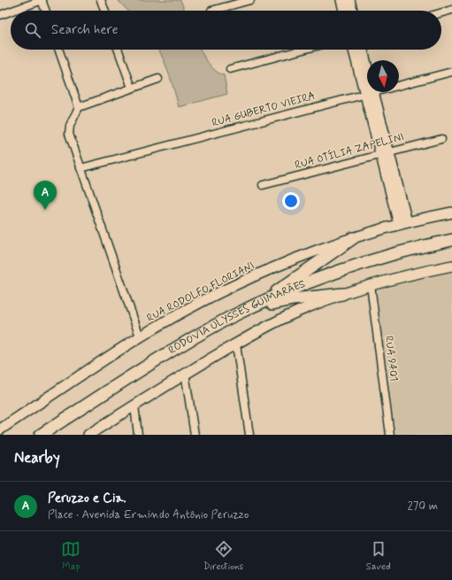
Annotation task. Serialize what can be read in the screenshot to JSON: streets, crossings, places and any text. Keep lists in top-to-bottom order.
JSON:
{
  "streets": {
    "highway": ["RODOVIA ULYSSES GUIMARÃES"],
    "main road": ["RUA RODOLFO FLORIANI"],
    "street": ["RUA GUBERTO VIEIRA", "RUA OTÍLIA ZAPELINI", "RUA 9401"]
  },
  "north": "bottom",
  "page": {
    "search": "Search here",
    "pins": "A",
    "heading": "Nearby",
    "list": [
      {
        "mark": "A",
        "name": "Peruzzo e Cia.",
        "note": "Place · Avenida Ermindo Antônio Peruzzo",
        "value": "270 m"
      }
    ],
    "nav": ["Map", "Directions", "Saved"]
  }
}
